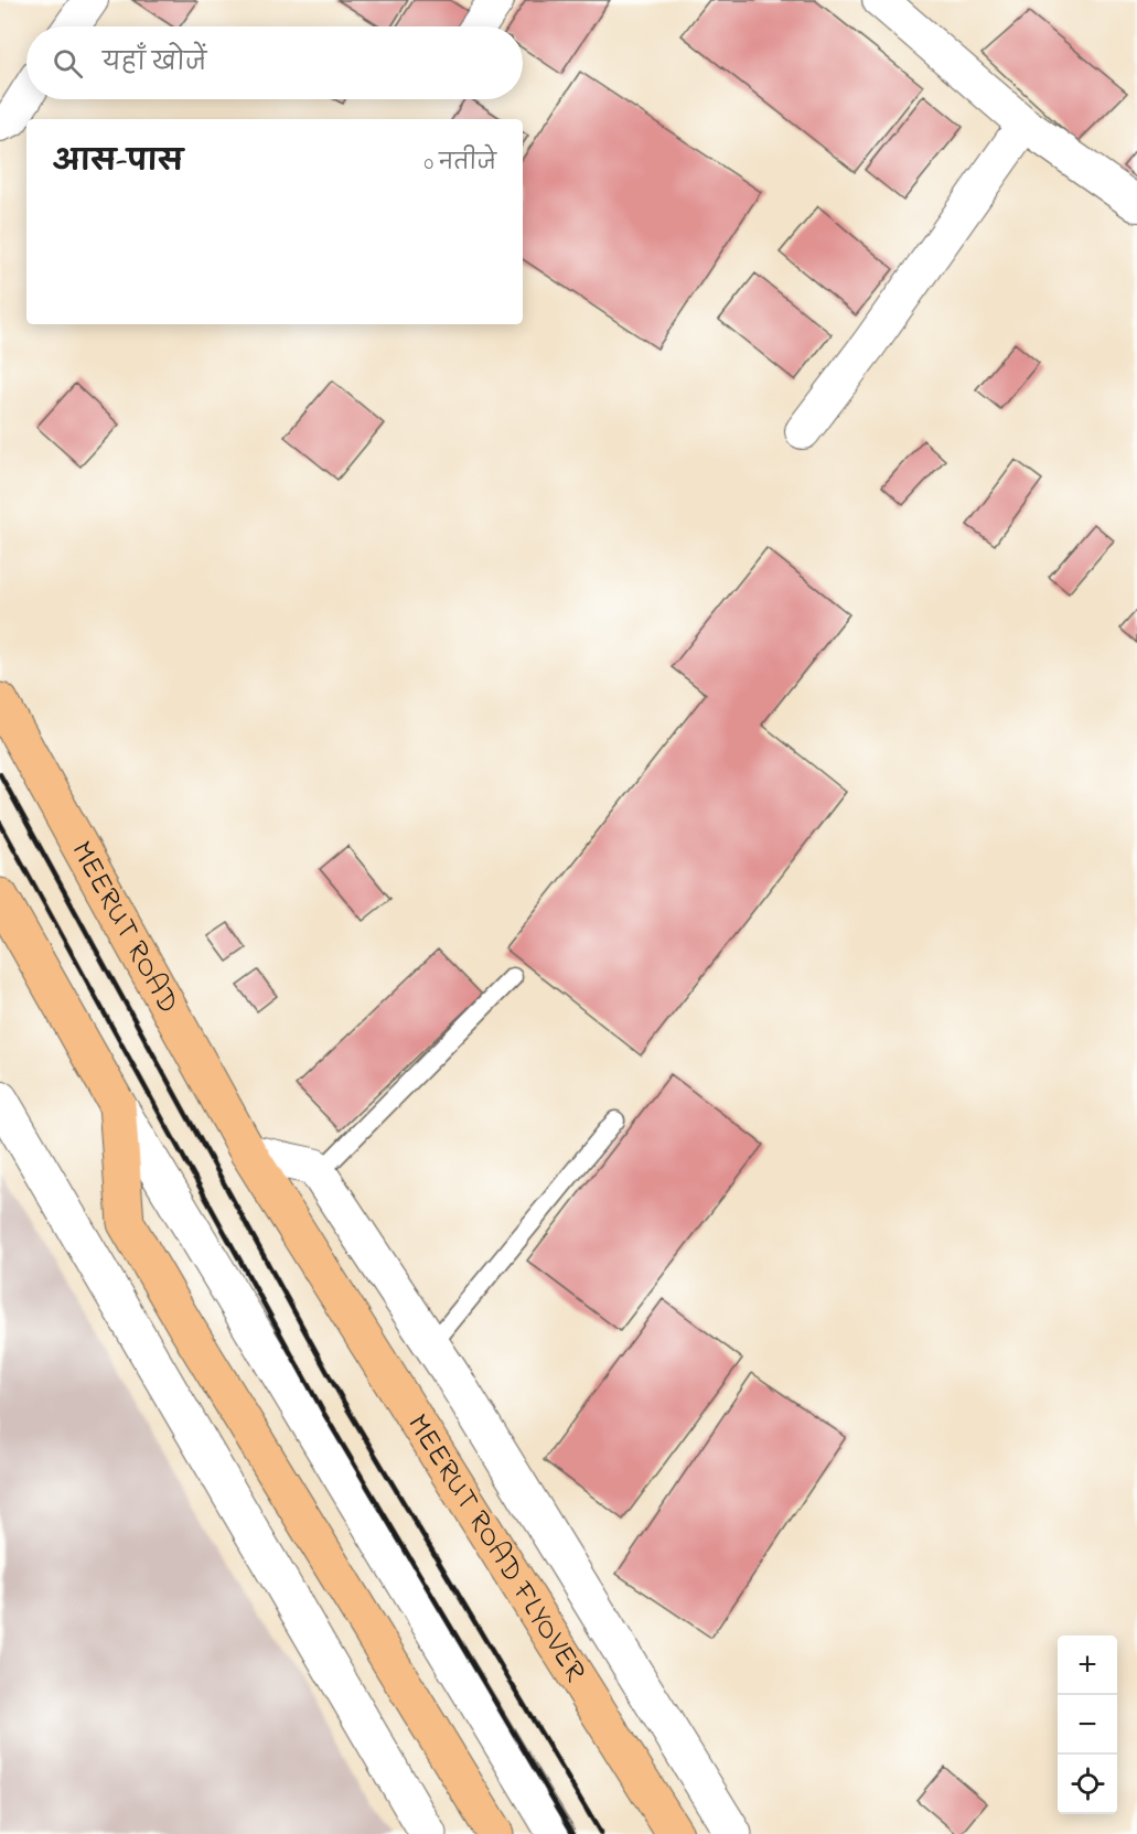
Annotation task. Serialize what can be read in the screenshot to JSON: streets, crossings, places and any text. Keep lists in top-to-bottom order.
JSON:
{
  "streets": {
    "main road": ["MEERUT ROAD", "MEERUT ROAD FLYOVER"]
  },
  "crossings": [
    ["MEERUT ROAD", "MEERUT ROAD FLYOVER"]
  ],
  "page": {
    "search": "यहाँ खोजें",
    "heading": ["आस-पास", "0 नतीजे"],
    "map_buttons": ["+", "−"]
  }
}
